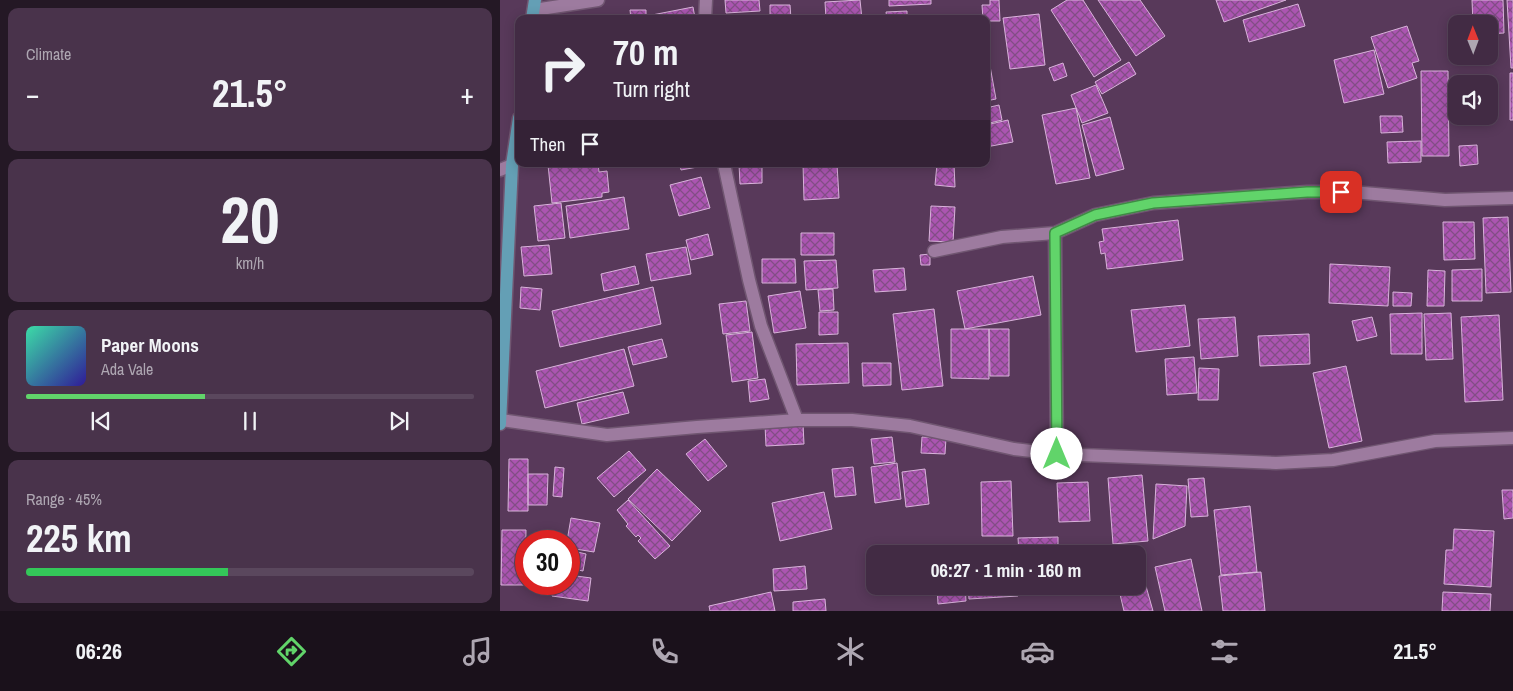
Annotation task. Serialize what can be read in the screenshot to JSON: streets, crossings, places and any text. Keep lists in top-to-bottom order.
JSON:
{
  "north": "top",
  "page": {
    "tile": [
      "Climate",
      ["20", "km/h"],
      ["Range · 45%", "225 km"]
    ],
    "turn": ["70 m", "Turn right"],
    "heat": ["−", "21.5°", "+"],
    "then": "Then",
    "song": ["Paper Moons", "Ada Vale"],
    "limit": "30",
    "trip": "06:27 · 1 min · 160 m",
    "tabs": ["06:26", "21.5°"]
  }
}
